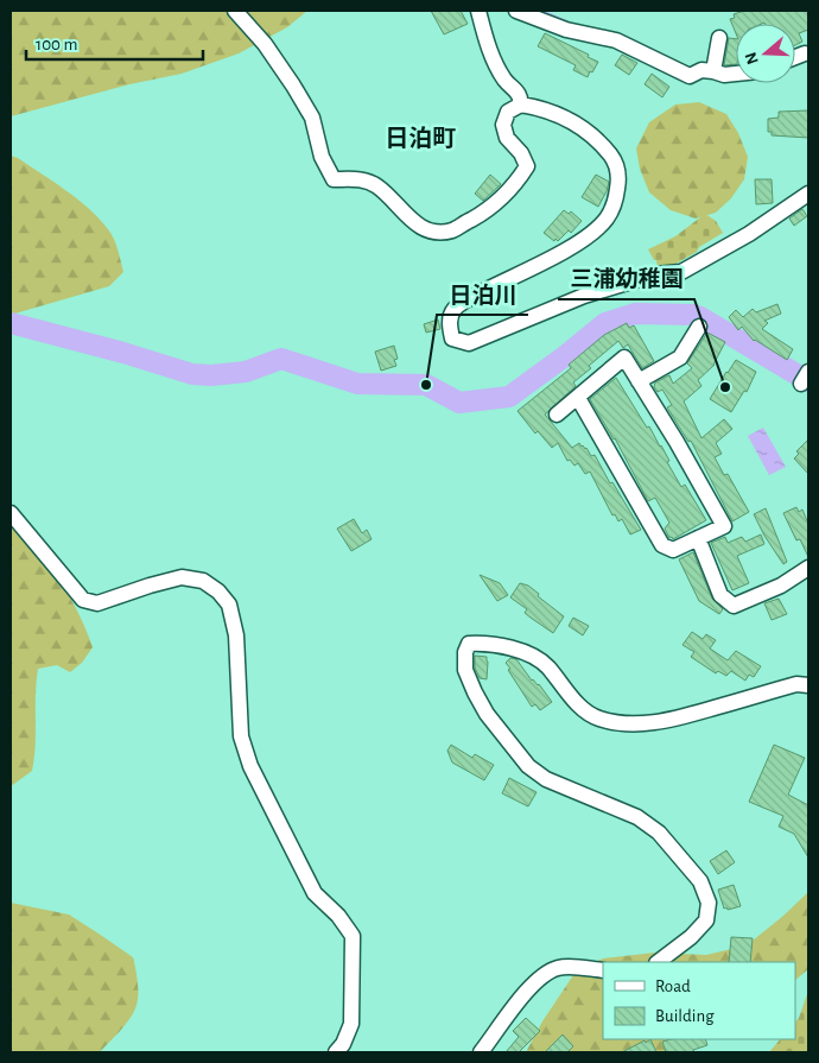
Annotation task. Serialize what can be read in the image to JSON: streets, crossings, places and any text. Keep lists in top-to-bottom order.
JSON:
{
  "districts": ["日泊町"],
  "places": ["日泊川", "三浦幼稚園"],
  "legend": ["Road", "Building"],
  "scale_bar": "100 m",
  "north": "left"
}
